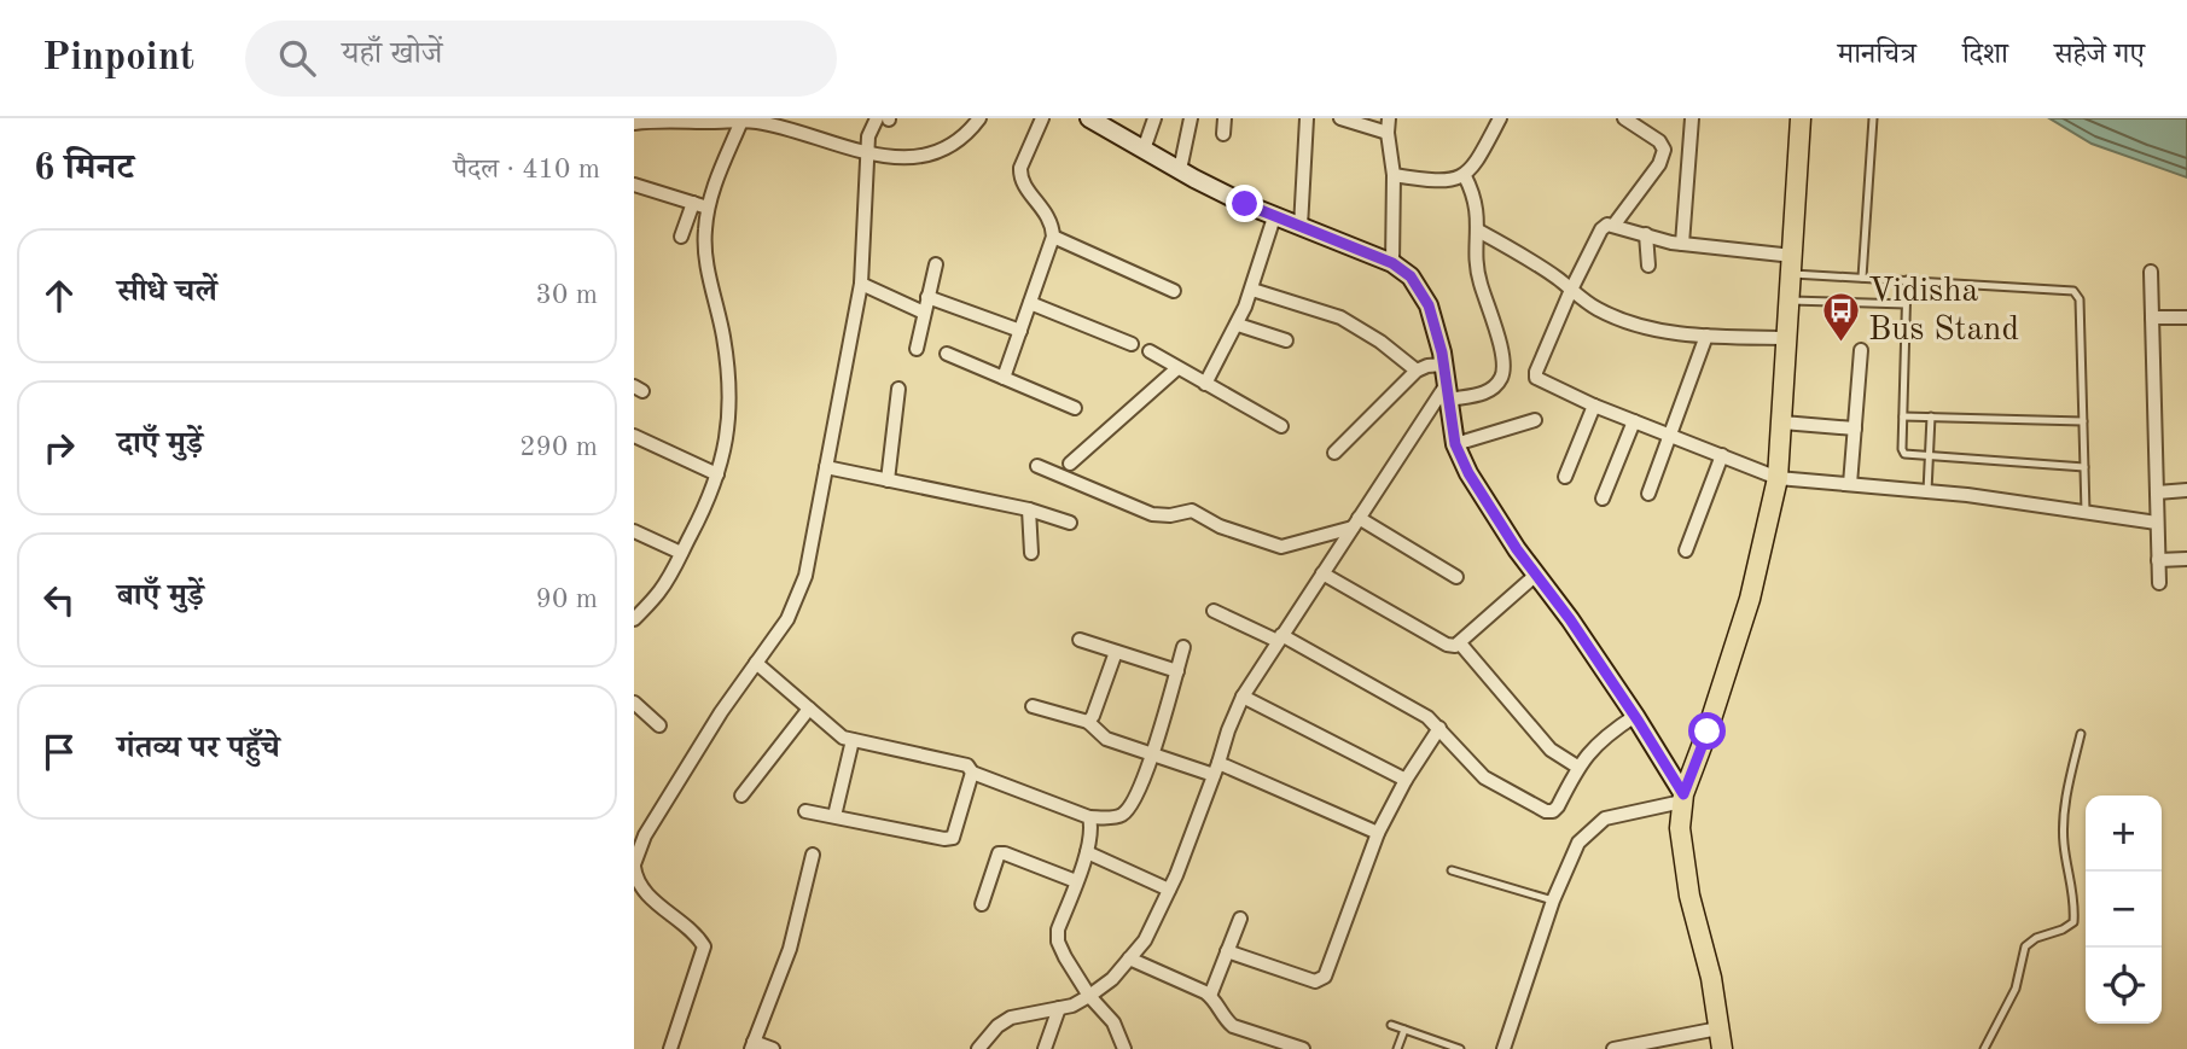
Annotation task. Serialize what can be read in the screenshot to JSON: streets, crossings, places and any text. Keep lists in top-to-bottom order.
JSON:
{
  "places": {
    "bus stop": ["Vidisha Bus Stand"]
  },
  "page": {
    "header": "Pinpoint",
    "search": "यहाँ खोजें",
    "nav": ["मानचित्र", "दिशा", "सहेजे गए"],
    "heading": ["6 मिनट", "पैदल · 410 m"],
    "list": [
      ["सीधे चलें", "30 m"],
      ["दाएँ मुड़ें", "290 m"],
      ["बाएँ मुड़ें", "90 m"],
      "गंतव्य पर पहुँचे"
    ],
    "map_buttons": ["+", "−"]
  }
}
